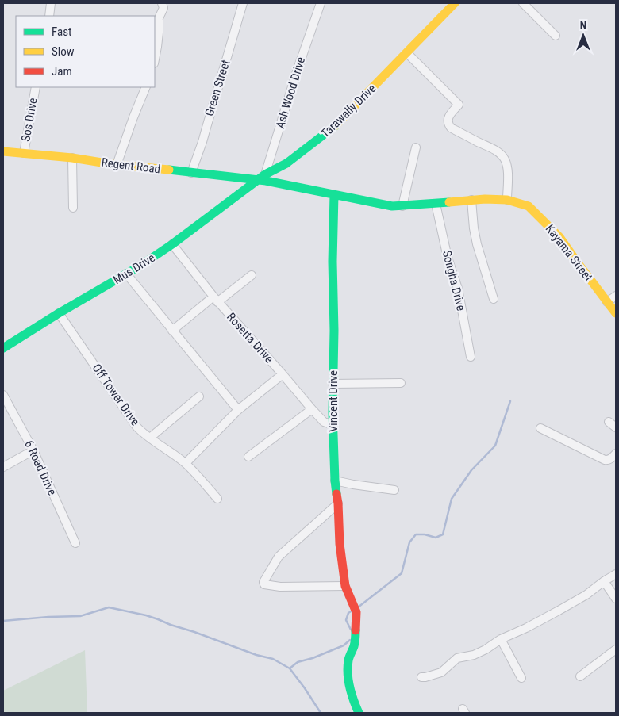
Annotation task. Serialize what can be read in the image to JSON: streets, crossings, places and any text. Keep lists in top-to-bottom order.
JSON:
{
  "streets": {
    "street": [
      "Green Street",
      "Ash Wood Drive",
      "Tarawally Drive",
      "Sos Drive",
      "Regent Road",
      "Kayama Street",
      "Mus Drive",
      "Songha Drive",
      "Rosetta Drive",
      "Off Tower Drive",
      "Vincent Drive",
      "6 Road Drive"
    ]
  },
  "crossings": [
    ["Green Street", "Regent Road"],
    ["Ash Wood Drive", "Tarawally Drive"],
    ["Ash Wood Drive", "Regent Road"],
    ["Ash Wood Drive", "Kayama Street"],
    ["Ash Wood Drive", "Mus Drive"],
    ["Tarawally Drive", "Regent Road"],
    ["Tarawally Drive", "Kayama Street"],
    ["Tarawally Drive", "Mus Drive"],
    ["Sos Drive", "Regent Road"],
    ["Regent Road", "Kayama Street"],
    ["Regent Road", "Mus Drive"],
    ["Kayama Street", "Mus Drive"],
    ["Kayama Street", "Songha Drive"],
    ["Kayama Street", "Vincent Drive"],
    ["Mus Drive", "Rosetta Drive"],
    ["Mus Drive", "Off Tower Drive"],
    ["Rosetta Drive", "Vincent Drive"]
  ],
  "legend": ["Fast", "Slow", "Jam"],
  "north": "top"
}
